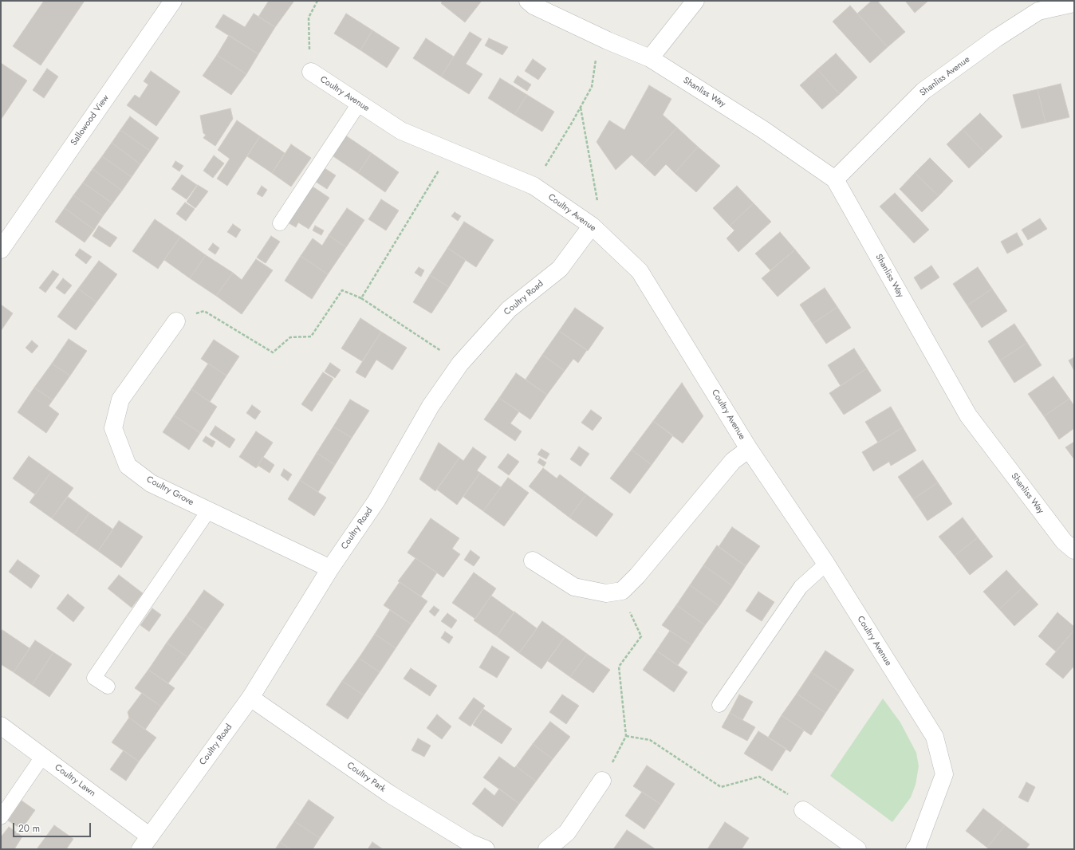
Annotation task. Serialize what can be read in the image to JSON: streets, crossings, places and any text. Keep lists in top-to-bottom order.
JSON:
{
  "streets": {
    "street": [
      "Shanliss Avenue",
      "Shanliss Way",
      "Coultry Avenue",
      "Sallowood View",
      "Coultry Road",
      "Coultry Grove",
      "Coultry Park",
      "Coultry Lawn"
    ]
  },
  "crossings": [
    ["Shanliss Avenue", "Shanliss Way"],
    ["Coultry Avenue", "Coultry Road"],
    ["Coultry Road", "Coultry Grove"],
    ["Coultry Road", "Coultry Park"],
    ["Coultry Road", "Coultry Lawn"]
  ],
  "scale_bar": "20 m"
}
